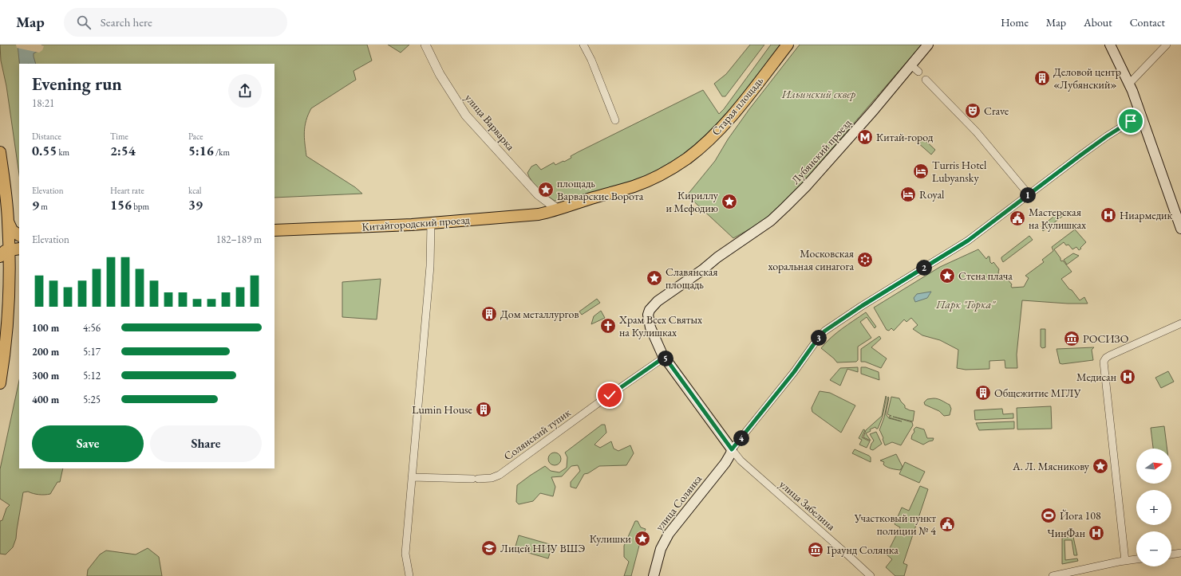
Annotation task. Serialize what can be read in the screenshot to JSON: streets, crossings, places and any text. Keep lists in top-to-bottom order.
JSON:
{
  "streets": {
    "main road": [
      "Старая площадь",
      "Лубянский проезд",
      "Китайгородский проезд",
      "улица Солянка"
    ],
    "street": ["улица Варварка", "Солянский тупик", "улица Забелина"]
  },
  "crossings": [
    ["Старая площадь", "улица Варварка"],
    ["Старая площадь", "Китайгородский проезд"],
    ["улица Варварка", "Китайгородский проезд"],
    ["Лубянский проезд", "Солянский тупик"],
    ["улица Солянка", "улица Забелина"]
  ],
  "parks": ["Ильинский сквер", "Парк \"Горка\""],
  "places": {
    "building": [
      "Деловой центр «Лубянский»",
      "Дом металлургов",
      "Общежитие МГЛУ",
      "Lumin House"
    ],
    "theatre": ["Crave"],
    "metro station": ["Китай-город"],
    "hotel": ["Turris Hotel Lubyansky", "Royal"],
    "place": [
      "площадь Варварские Ворота",
      "Кириллу и Мефодию",
      "Стена плача",
      "Славянская площадь",
      "А. Л. Мясникову",
      "Кулишки"
    ],
    "hospital": ["Ниармедик", "Медисан", "ЧинФан"],
    "public building": ["Мастерская на Кулишках", "Участковый пункт полиции № 4"],
    "synagogue": ["Московская хоральная синагога"],
    "church": ["Храм Всех Святых на Кулишках"],
    "museum": ["РОСИЗО", "Граунд Солянка"],
    "sports": ["Йога 108"],
    "school or university": ["Лицей НИУ ВШЭ"]
  },
  "north": "right",
  "page": {
    "header": "Map",
    "search": "Search here",
    "nav": [
      "Home",
      "Map",
      "About",
      "Contact"
    ],
    "heading": ["Evening run", "18:21"],
    "stats": [
      ["Distance", "0.55 km"],
      ["Time", "2:54"],
      ["Pace", "5:16 /km"],
      ["Elevation", "9 m"],
      ["Heart rate", "156 bpm"],
      ["kcal", "39"]
    ],
    "pins": [
      "1",
      "2",
      "3",
      "5",
      "4"
    ],
    "chart": ["Elevation", "182–189 m"],
    "list": [
      {
        "name": "100 m",
        "note": "4:56"
      },
      {
        "name": "200 m",
        "note": "5:17"
      },
      {
        "name": "300 m",
        "note": "5:12"
      },
      {
        "name": "400 m",
        "note": "5:25"
      }
    ],
    "buttons": ["Save", "Share"],
    "map_buttons": ["+", "−"]
  }
}
